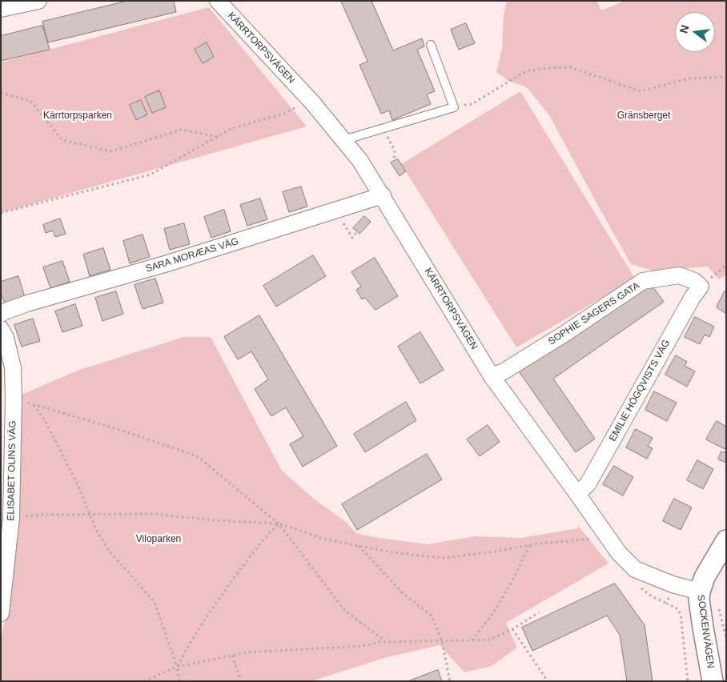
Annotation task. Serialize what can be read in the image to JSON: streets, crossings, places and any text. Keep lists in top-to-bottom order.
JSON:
{
  "streets": {
    "street": [
      "KÄRRTORPSVÄGEN",
      "SARA MORÆAS VÄG",
      "SOPHIE SAGERS GATA",
      "EMILIE HÖGQVISTS VÄG",
      "ELISABET OLINS VÄG",
      "SOCKENVÄGEN"
    ]
  },
  "crossings": [
    ["KÄRRTORPSVÄGEN", "SARA MORÆAS VÄG"],
    ["KÄRRTORPSVÄGEN", "SOPHIE SAGERS GATA"],
    ["KÄRRTORPSVÄGEN", "EMILIE HÖGQVISTS VÄG"],
    ["KÄRRTORPSVÄGEN", "SOCKENVÄGEN"],
    ["SOPHIE SAGERS GATA", "EMILIE HÖGQVISTS VÄG"]
  ],
  "parks": ["Kärrtorpsparken", "Gränsberget", "Viloparken"],
  "north": "left"
}
